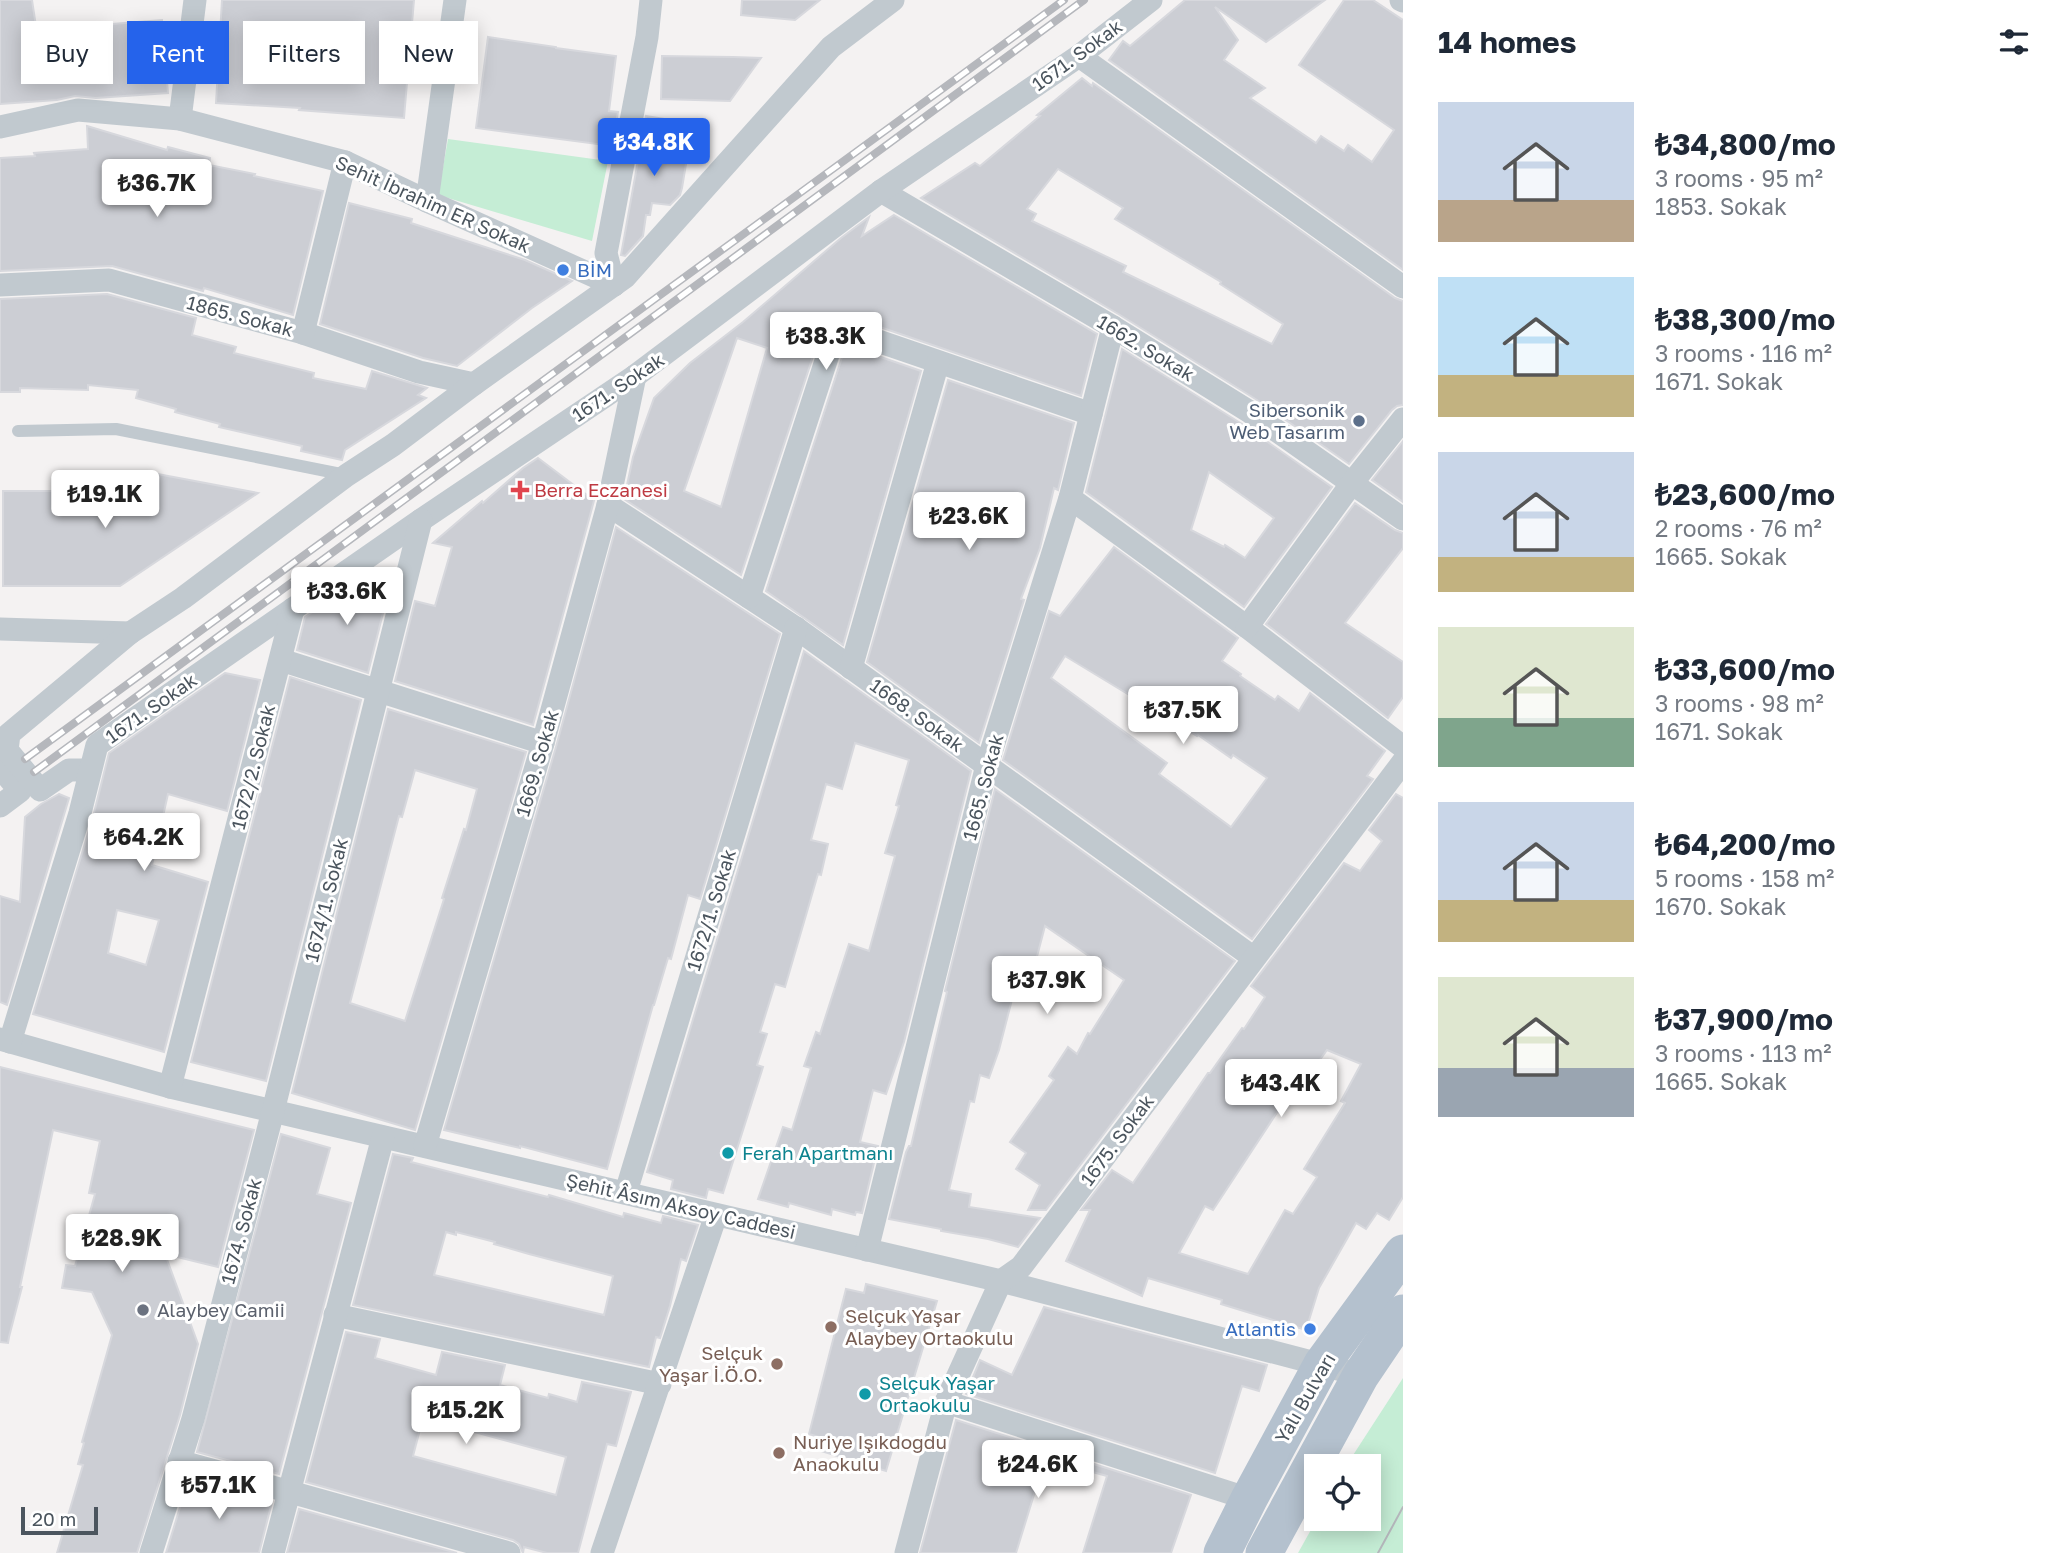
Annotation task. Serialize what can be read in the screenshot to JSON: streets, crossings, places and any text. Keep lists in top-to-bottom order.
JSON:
{
  "streets": {
    "main road": ["Yalı Bulvarı"],
    "street": [
      "1671. Sokak",
      "Sehit İbrahim ER Sokak",
      "1865. Sokak",
      "1662. Sokak",
      "1668. Sokak",
      "1669. Sokak",
      "1672/2. Sokak",
      "1665. Sokak",
      "1674/1. Sokak",
      "1672/1. Sokak",
      "1675. Sokak",
      "Şehit Âsım Aksoy Caddesi",
      "1674. Sokak"
    ]
  },
  "crossings": [
    ["1671. Sokak", "1662. Sokak"],
    ["1671. Sokak", "1669. Sokak"],
    ["1671. Sokak", "1672/2. Sokak"],
    ["1671. Sokak", "1674/1. Sokak"],
    ["1671. Sokak", "Şehit Âsım Aksoy Caddesi"],
    ["1662. Sokak", "1665. Sokak"],
    ["1668. Sokak", "1669. Sokak"],
    ["1668. Sokak", "1665. Sokak"],
    ["1668. Sokak", "1672/1. Sokak"],
    ["1668. Sokak", "1675. Sokak"],
    ["1669. Sokak", "Şehit Âsım Aksoy Caddesi"],
    ["1672/2. Sokak", "Şehit Âsım Aksoy Caddesi"],
    ["1665. Sokak", "Şehit Âsım Aksoy Caddesi"],
    ["1674/1. Sokak", "Şehit Âsım Aksoy Caddesi"],
    ["1674/1. Sokak", "1674. Sokak"],
    ["1672/1. Sokak", "Şehit Âsım Aksoy Caddesi"],
    ["1675. Sokak", "Şehit Âsım Aksoy Caddesi"],
    ["Şehit Âsım Aksoy Caddesi", "1674. Sokak"],
    ["Şehit Âsım Aksoy Caddesi", "Yalı Bulvarı"]
  ],
  "places": {
    "other": [
      "BİM",
      "Sibersonik Web Tasarım",
      "Ferah Apartmanı",
      "Alaybey Camii",
      "Selçuk Yaşar Alaybey Ortaokulu",
      "Atlantis",
      "Selçuk Yaşar İ.Ö.O.",
      "Selçuk Yaşar Ortaokulu",
      "Nuriye Işıkdoğdu Anaokulu"
    ],
    "health": ["Berra Eczanesi"]
  },
  "scale_bar": "20 m",
  "page": {
    "heading": "14 homes",
    "chip": [
      "Buy",
      "Rent",
      "Filters",
      "New"
    ],
    "list": [
      {
        "name": "₺34,800/mo",
        "note": "3 rooms · 95 m² · 1853. Sokak"
      },
      {
        "name": "₺38,300/mo",
        "note": "3 rooms · 116 m² · 1671. Sokak"
      },
      {
        "name": "₺23,600/mo",
        "note": "2 rooms · 76 m² · 1665. Sokak"
      },
      {
        "name": "₺33,600/mo",
        "note": "3 rooms · 98 m² · 1671. Sokak"
      },
      {
        "name": "₺64,200/mo",
        "note": "5 rooms · 158 m² · 1670. Sokak"
      },
      {
        "name": "₺37,900/mo",
        "note": "3 rooms · 113 m² · 1665. Sokak"
      }
    ],
    "price": [
      "₺34.8K",
      "₺36.7K",
      "₺38.3K",
      "₺19.1K",
      "₺23.6K",
      "₺33.6K",
      "₺37.5K",
      "₺64.2K",
      "₺37.9K",
      "₺43.4K",
      "₺28.9K",
      "₺15.2K",
      "₺24.6K",
      "₺57.1K"
    ],
    "scale": "20 m"
  }
}
